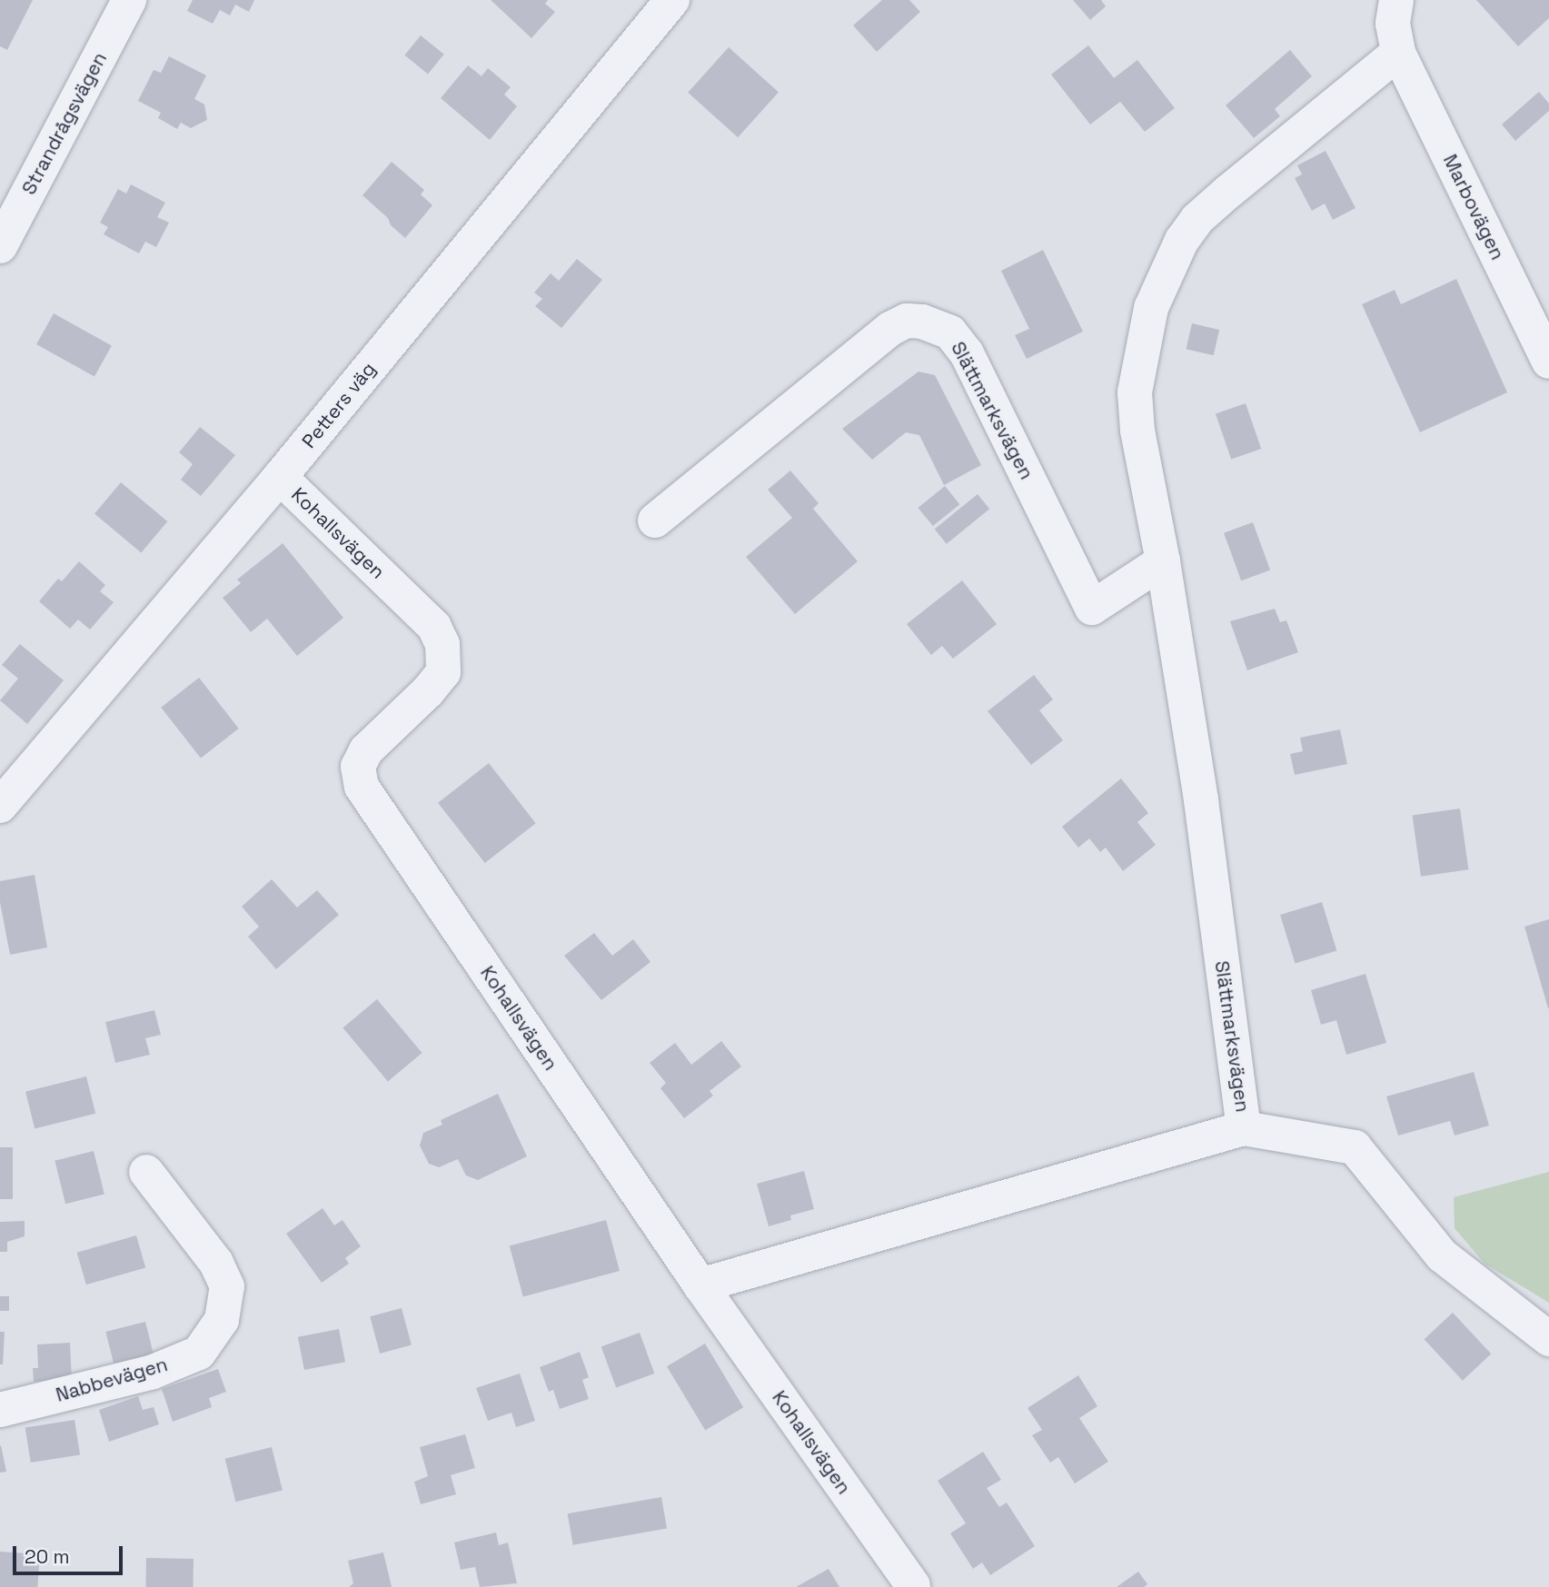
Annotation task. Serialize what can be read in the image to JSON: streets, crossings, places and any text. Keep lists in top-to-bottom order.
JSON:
{
  "streets": {
    "street": [
      "Strandrågsvägen",
      "Marbovägen",
      "Petters väg",
      "Slättmarksvägen",
      "Kohallsvägen",
      "Nabbevägen"
    ]
  },
  "crossings": [
    ["Marbovägen", "Slättmarksvägen"],
    ["Petters väg", "Kohallsvägen"]
  ],
  "scale_bar": "20 m"
}
